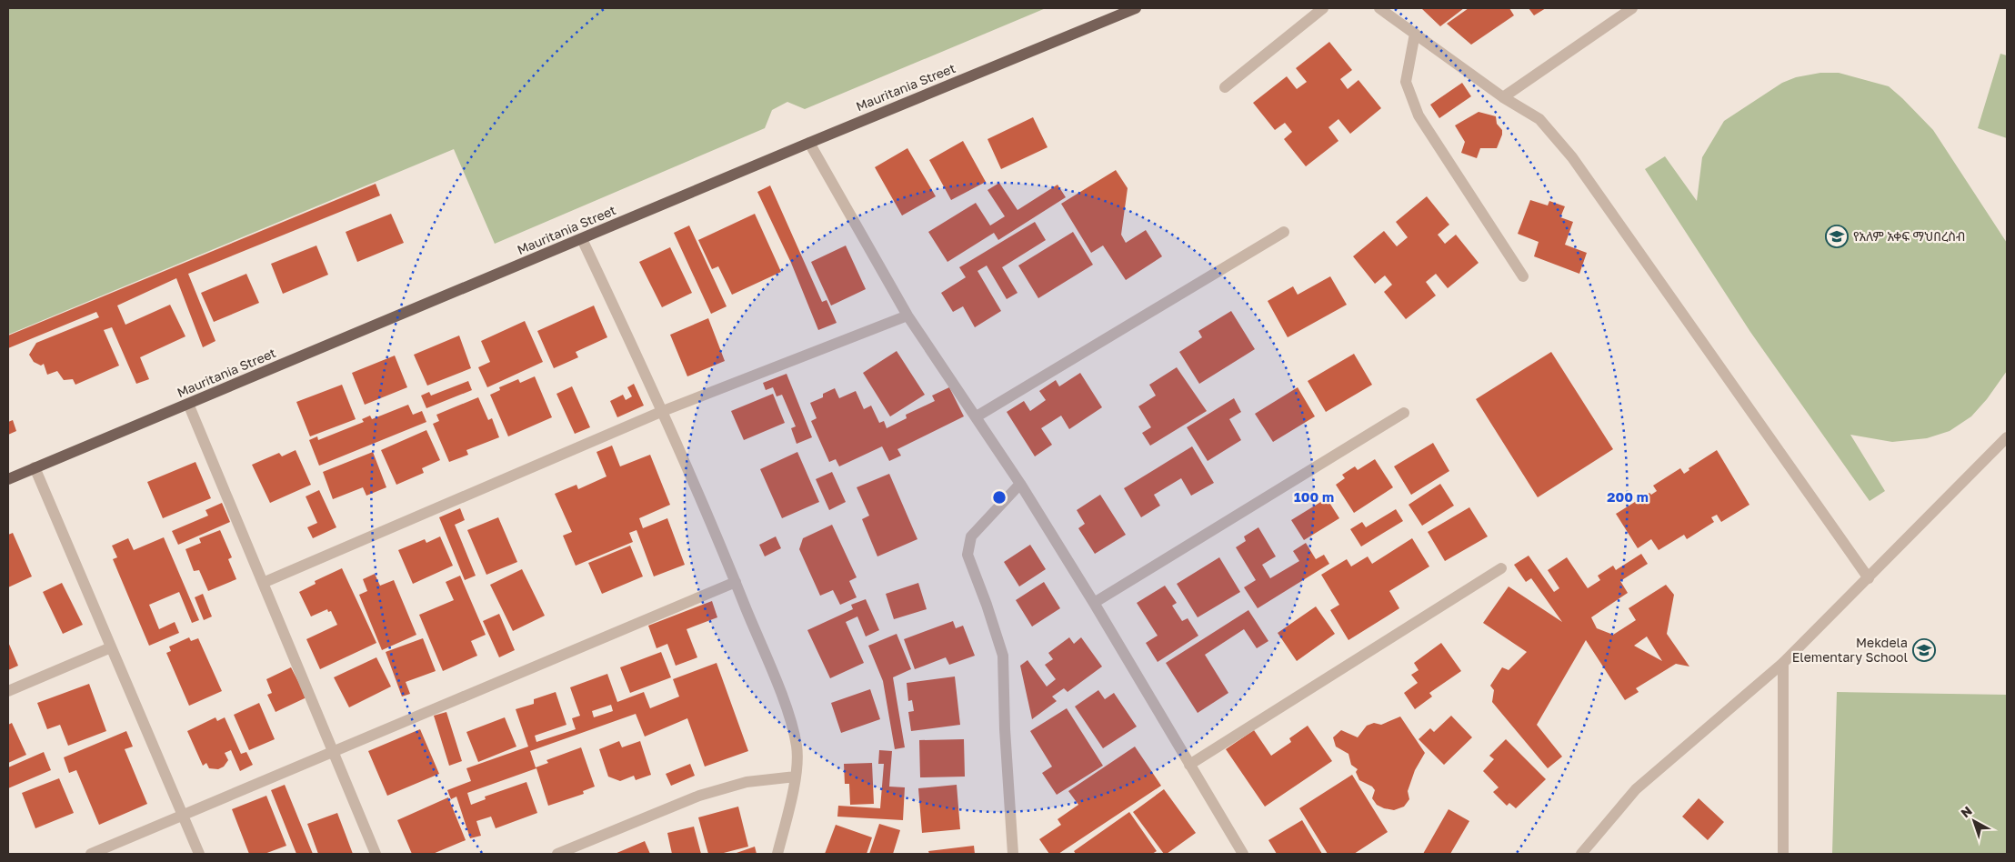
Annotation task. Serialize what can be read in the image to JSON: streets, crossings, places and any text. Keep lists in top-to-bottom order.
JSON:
{
  "streets": {
    "main road": ["Mauritania Street"]
  },
  "places": {
    "school or university": ["የአለም አቀፍ ማህበረስብ", "Mekdela Elementary School"]
  },
  "north": "top left",
  "rings": ["100 m", "200 m"]
}
